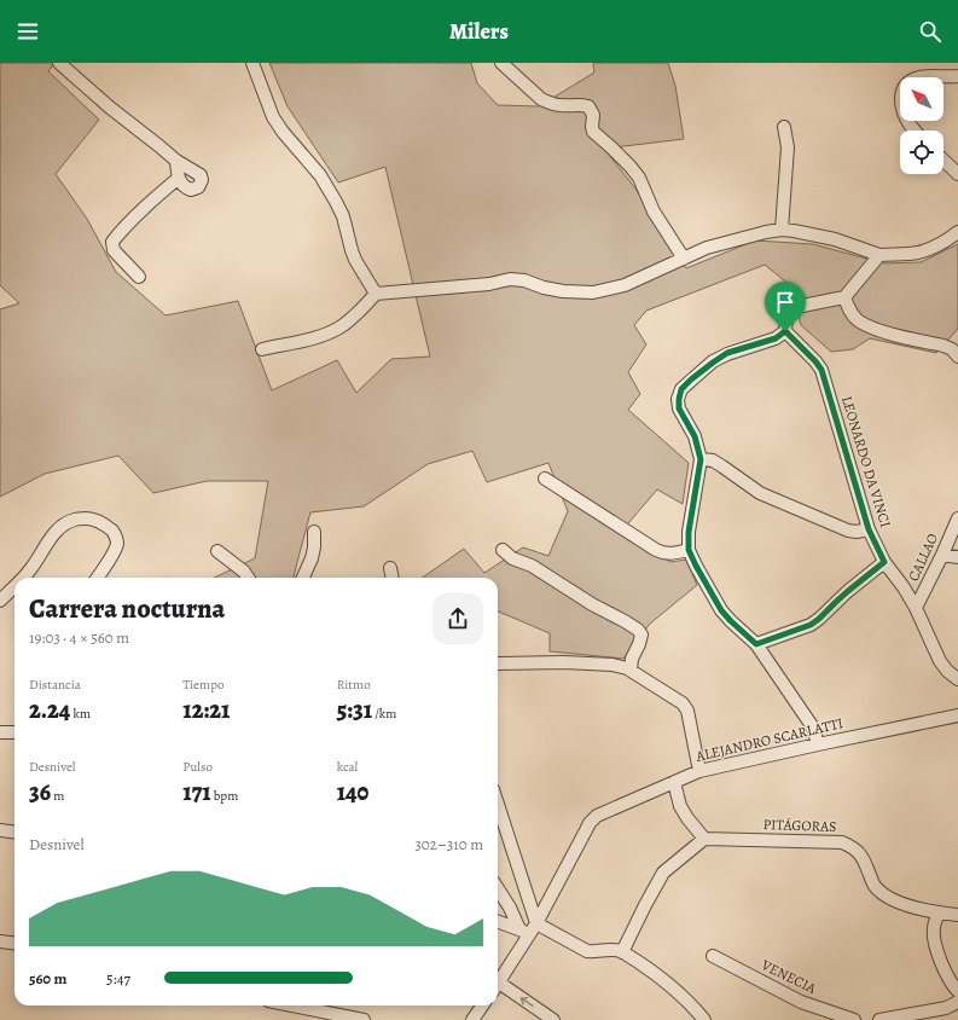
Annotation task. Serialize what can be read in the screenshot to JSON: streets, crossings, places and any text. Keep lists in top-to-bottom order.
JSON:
{
  "streets": {
    "street": [
      "LEONARDO DA VINCI",
      "CALLAO",
      "ALEJANDRO SCARLATTI",
      "PITÁGORAS",
      "VENECIA"
    ]
  },
  "crossings": [
    ["LEONARDO DA VINCI", "CALLAO"]
  ],
  "north": "top left",
  "page": {
    "header": "Milers",
    "heading": ["Carrera nocturna", "19:03 · 4 × 560 m"],
    "stats": [
      ["Distancia", "2.24 km"],
      ["Tiempo", "12:21"],
      ["Ritmo", "5:31 /km"],
      ["Desnivel", "36 m"],
      ["Pulso", "171 bpm"],
      ["kcal", "140"]
    ],
    "chart": ["Desnivel", "302–310 m"],
    "list": [
      {
        "name": "560 m",
        "note": "5:47"
      }
    ]
  }
}
